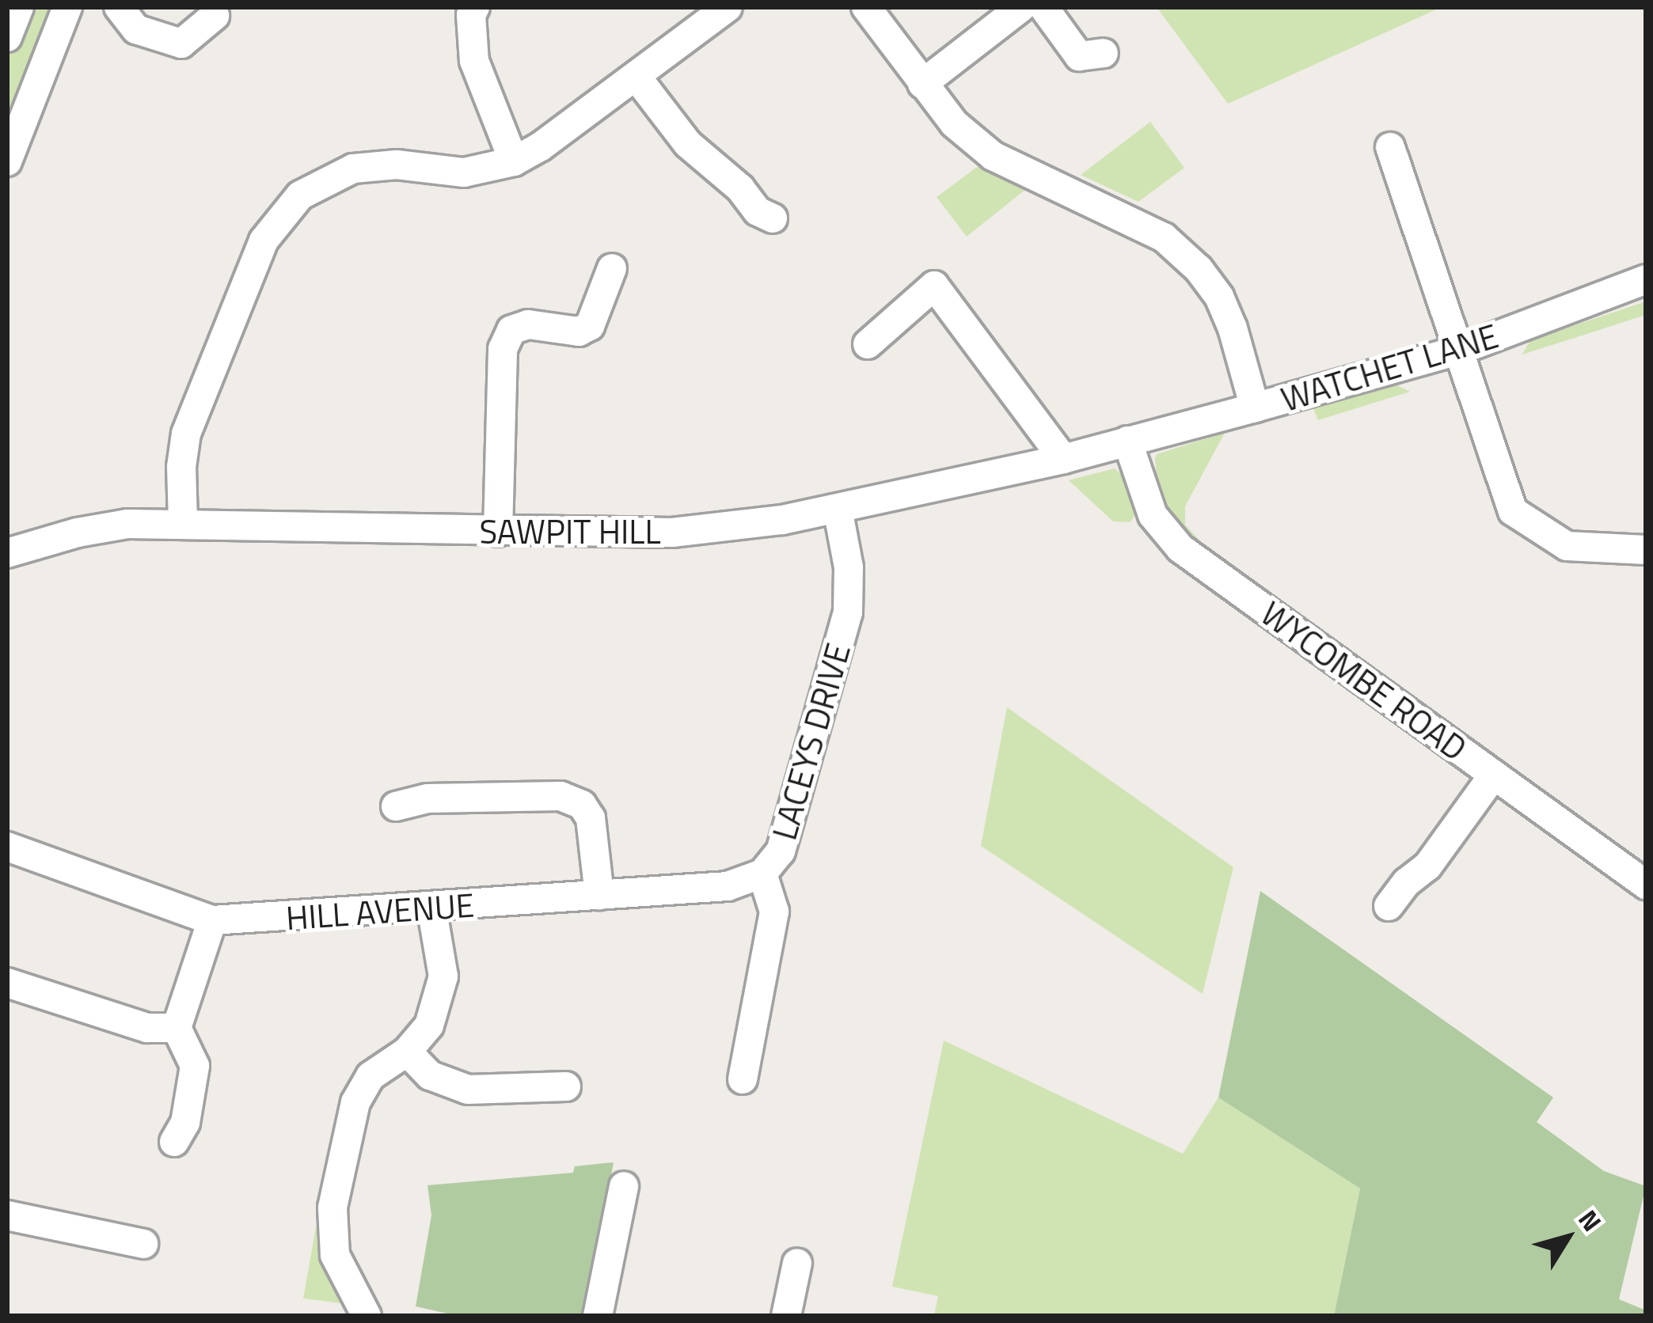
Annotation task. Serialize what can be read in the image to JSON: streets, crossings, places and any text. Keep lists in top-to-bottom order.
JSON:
{
  "streets": {
    "street": [
      "WATCHET LANE",
      "SAWPIT HILL",
      "WYCOMBE ROAD",
      "LACEYS DRIVE",
      "HILL AVENUE"
    ]
  },
  "crossings": [
    ["WATCHET LANE", "SAWPIT HILL"],
    ["WATCHET LANE", "WYCOMBE ROAD"],
    ["SAWPIT HILL", "WYCOMBE ROAD"],
    ["SAWPIT HILL", "LACEYS DRIVE"],
    ["LACEYS DRIVE", "HILL AVENUE"]
  ],
  "north": "top right"
}
